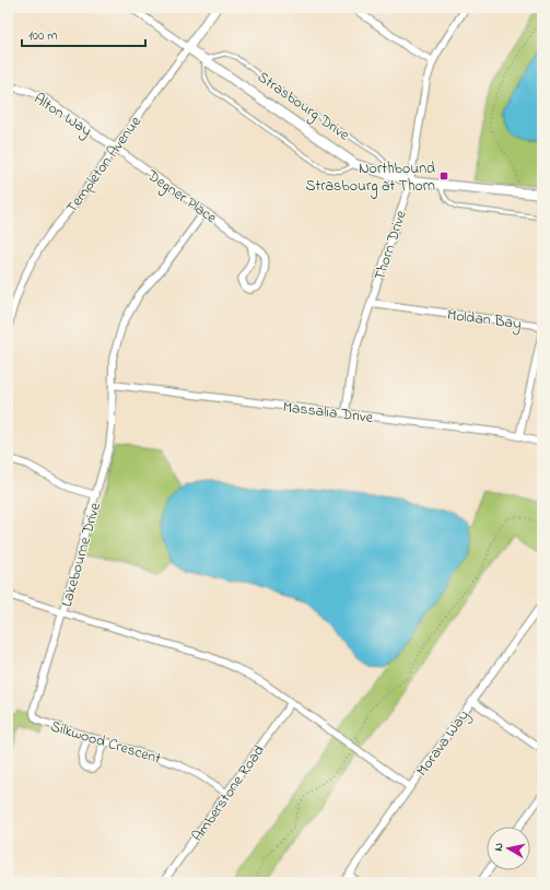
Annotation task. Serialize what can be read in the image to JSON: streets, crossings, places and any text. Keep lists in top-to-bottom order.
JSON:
{
  "streets": {
    "street": [
      "Strasbourg Drive",
      "Alton Way",
      "Templeton Avenue",
      "Degner Place",
      "Thorn Drive",
      "Moldan Bay",
      "Massalia Drive",
      "Lakebourne Drive",
      "Silkwood Crescent",
      "Morava Way",
      "Amberstone Road"
    ]
  },
  "crossings": [
    ["Strasbourg Drive", "Templeton Avenue"],
    ["Strasbourg Drive", "Thorn Drive"],
    ["Alton Way", "Templeton Avenue"],
    ["Alton Way", "Degner Place"],
    ["Templeton Avenue", "Degner Place"],
    ["Degner Place", "Lakebourne Drive"],
    ["Thorn Drive", "Moldan Bay"],
    ["Thorn Drive", "Massalia Drive"],
    ["Moldan Bay", "Massalia Drive"],
    ["Massalia Drive", "Lakebourne Drive"],
    ["Lakebourne Drive", "Silkwood Crescent"],
    ["Lakebourne Drive", "Morava Way"],
    ["Lakebourne Drive", "Amberstone Road"],
    ["Silkwood Crescent", "Amberstone Road"]
  ],
  "places": {
    "transit": ["Northbound Strasbourg at Thorn"]
  },
  "scale_bar": "100 m",
  "north": "left"
}
